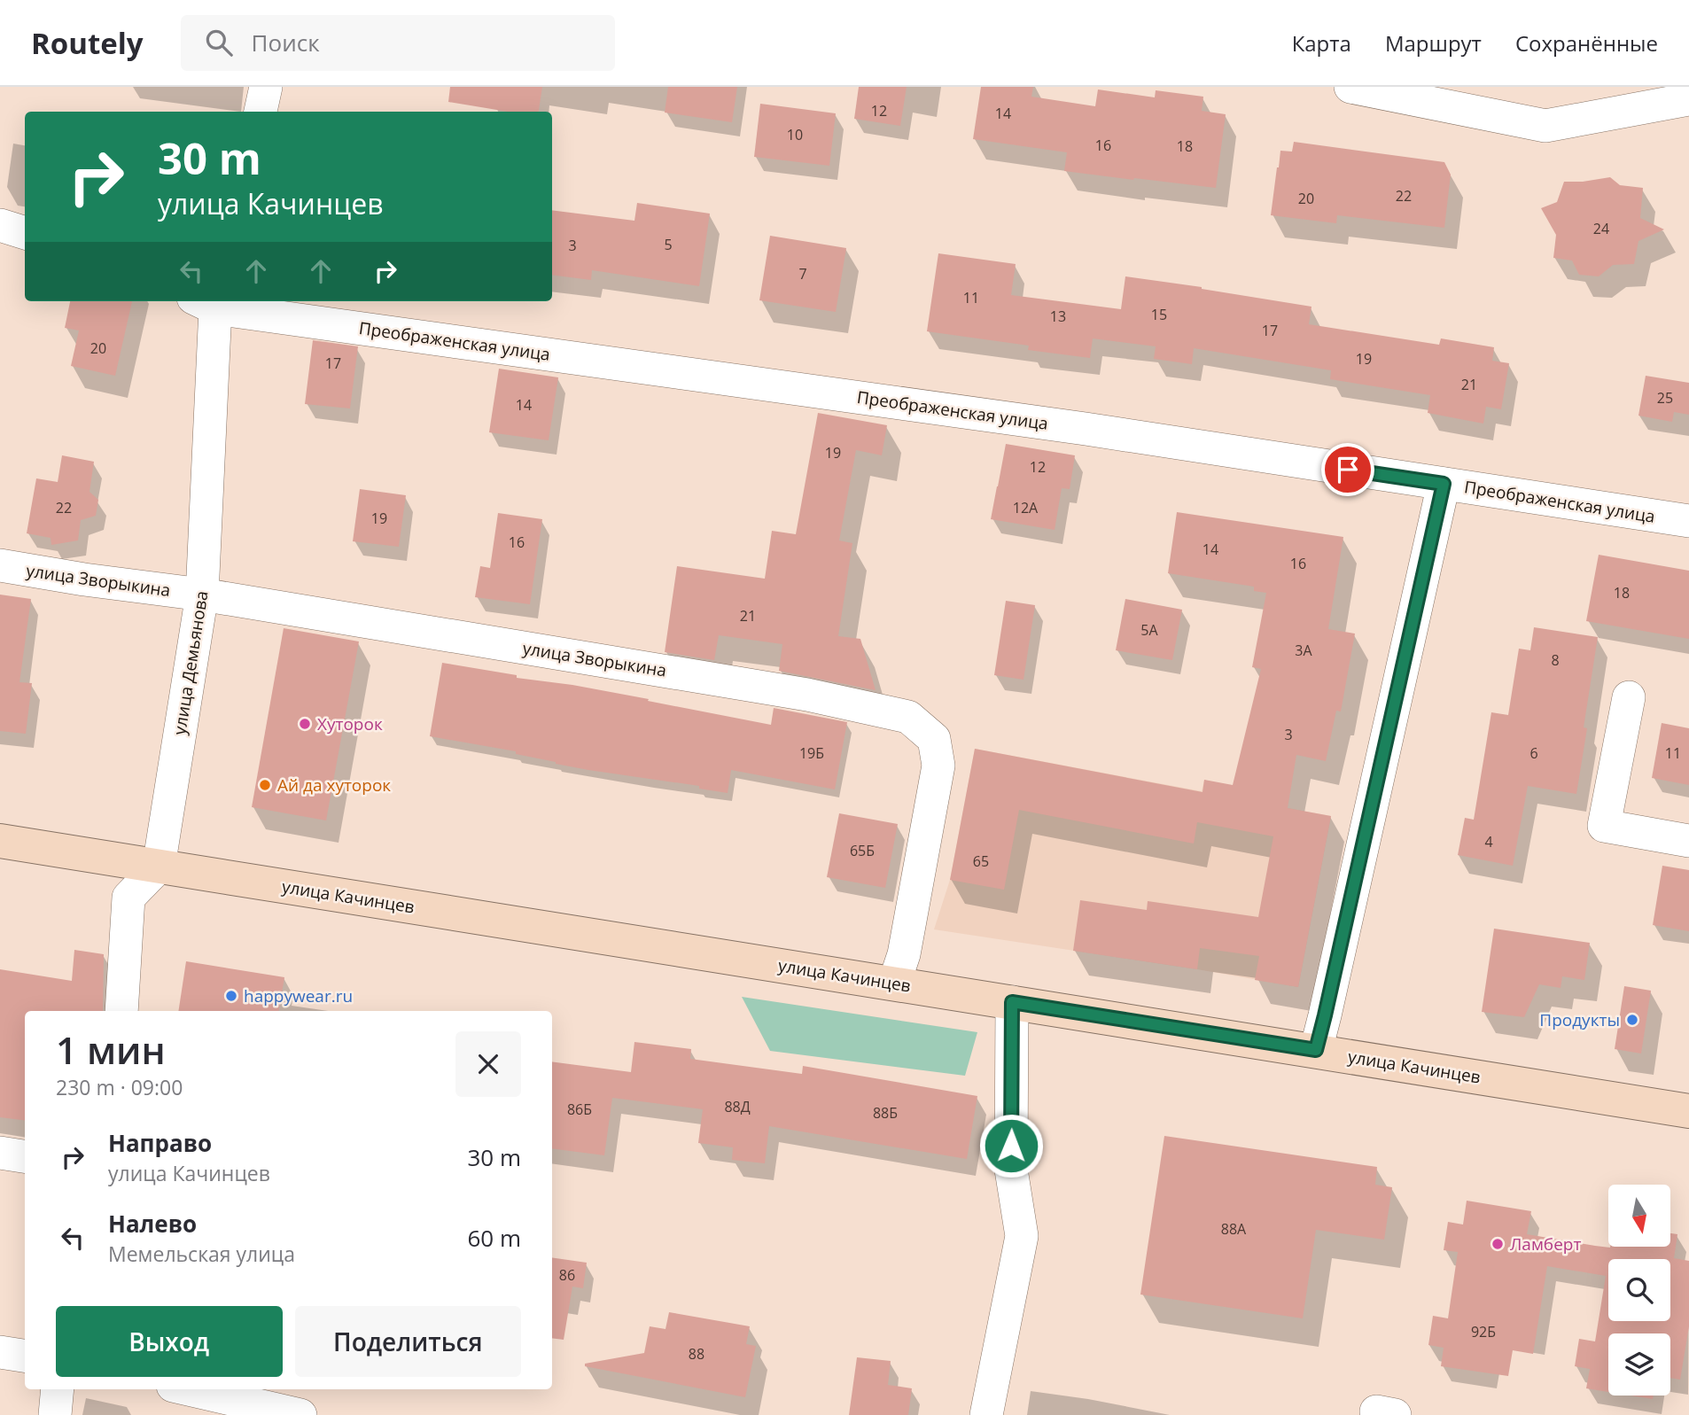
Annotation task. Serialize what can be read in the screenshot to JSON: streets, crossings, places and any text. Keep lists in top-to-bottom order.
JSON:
{
  "streets": {
    "main road": ["улица Качинцев"],
    "street": ["Преображенская улица", "улица Зворыкина", "улица Демьянова"]
  },
  "crossings": [
    ["Преображенская улица", "улица Демьянова"],
    ["улица Зворыкина", "улица Демьянова"],
    ["улица Зворыкина", "улица Качинцев"],
    ["улица Демьянова", "улица Качинцев"]
  ],
  "places": [
    "Хуторок",
    "Ай да хуторок",
    "happywear.ru",
    "Продукты",
    "Ламберт"
  ],
  "house_numbers": [
    "12",
    "14",
    "10",
    "16",
    "18",
    "22",
    "20",
    "24",
    "5",
    "3",
    "7",
    "11",
    "15",
    "13",
    "17",
    "20",
    "19",
    "17",
    "21",
    "25",
    "14",
    "19",
    "12",
    "22",
    "12А",
    "19",
    "16",
    "14",
    "16",
    "18",
    "21",
    "5А",
    "3А",
    "8",
    "3",
    "19Б",
    "6",
    "11",
    "4",
    "65Б",
    "65",
    "88Д",
    "86Б",
    "88Б",
    "88А",
    "86",
    "92Б",
    "88"
  ],
  "north": "bottom",
  "page": {
    "header": "Routely",
    "search": "Поиск",
    "nav": ["Карта", "Маршрут", "Сохранённые"],
    "turn": ["30 m", "улица Качинцев"],
    "heading": ["1 мин", "230 m · 09:00"],
    "list": [
      {
        "name": "Направо",
        "note": "улица Качинцев",
        "value": "30 m"
      },
      {
        "name": "Налево",
        "note": "Мемельская улица",
        "value": "60 m"
      }
    ],
    "buttons": ["Выход", "Поделиться"]
  }
}
